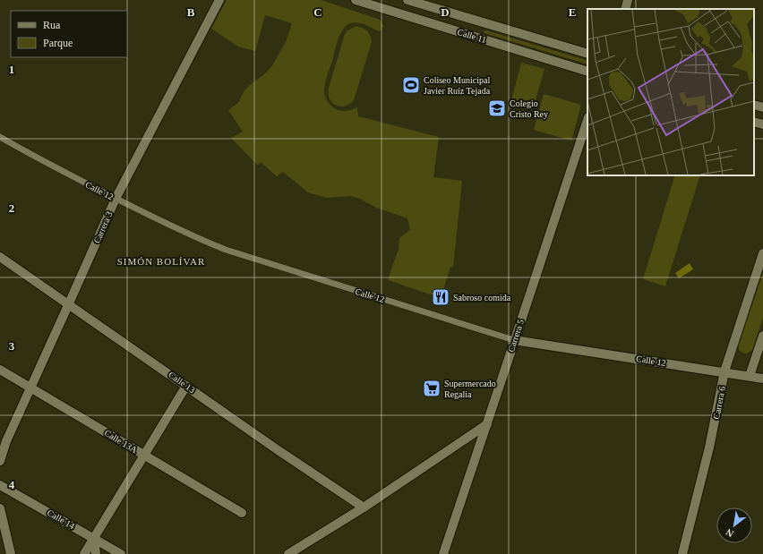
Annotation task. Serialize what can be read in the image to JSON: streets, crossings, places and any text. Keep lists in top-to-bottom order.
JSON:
{
  "streets": {
    "street": [
      "Calle 11",
      "Calle 12",
      "Carrera 3",
      "Carrera 5",
      "Calle 13",
      "Carrera 6",
      "Calle 13A",
      "Calle 14"
    ]
  },
  "crossings": [
    ["Calle 12", "Carrera 3"],
    ["Calle 12", "Carrera 5"],
    ["Calle 12", "Carrera 6"],
    ["Carrera 3", "Calle 13"],
    ["Carrera 3", "Calle 13A"]
  ],
  "districts": ["SIMÓN BOLÍVAR"],
  "places": {
    "sports": ["Coliseo Municipal Javier Ruíz Tejada"],
    "school or university": ["Colegio Cristo Rey"],
    "restaurant": ["Sabroso comida"],
    "supermarket": ["Supermercado Regalia"]
  },
  "legend": ["Rua", "Parque"],
  "north": "bottom left",
  "grid": {
    "columns": [
      "B",
      "C",
      "D",
      "E"
    ],
    "rows": [
      "1",
      "2",
      "3",
      "4"
    ]
  }
}
